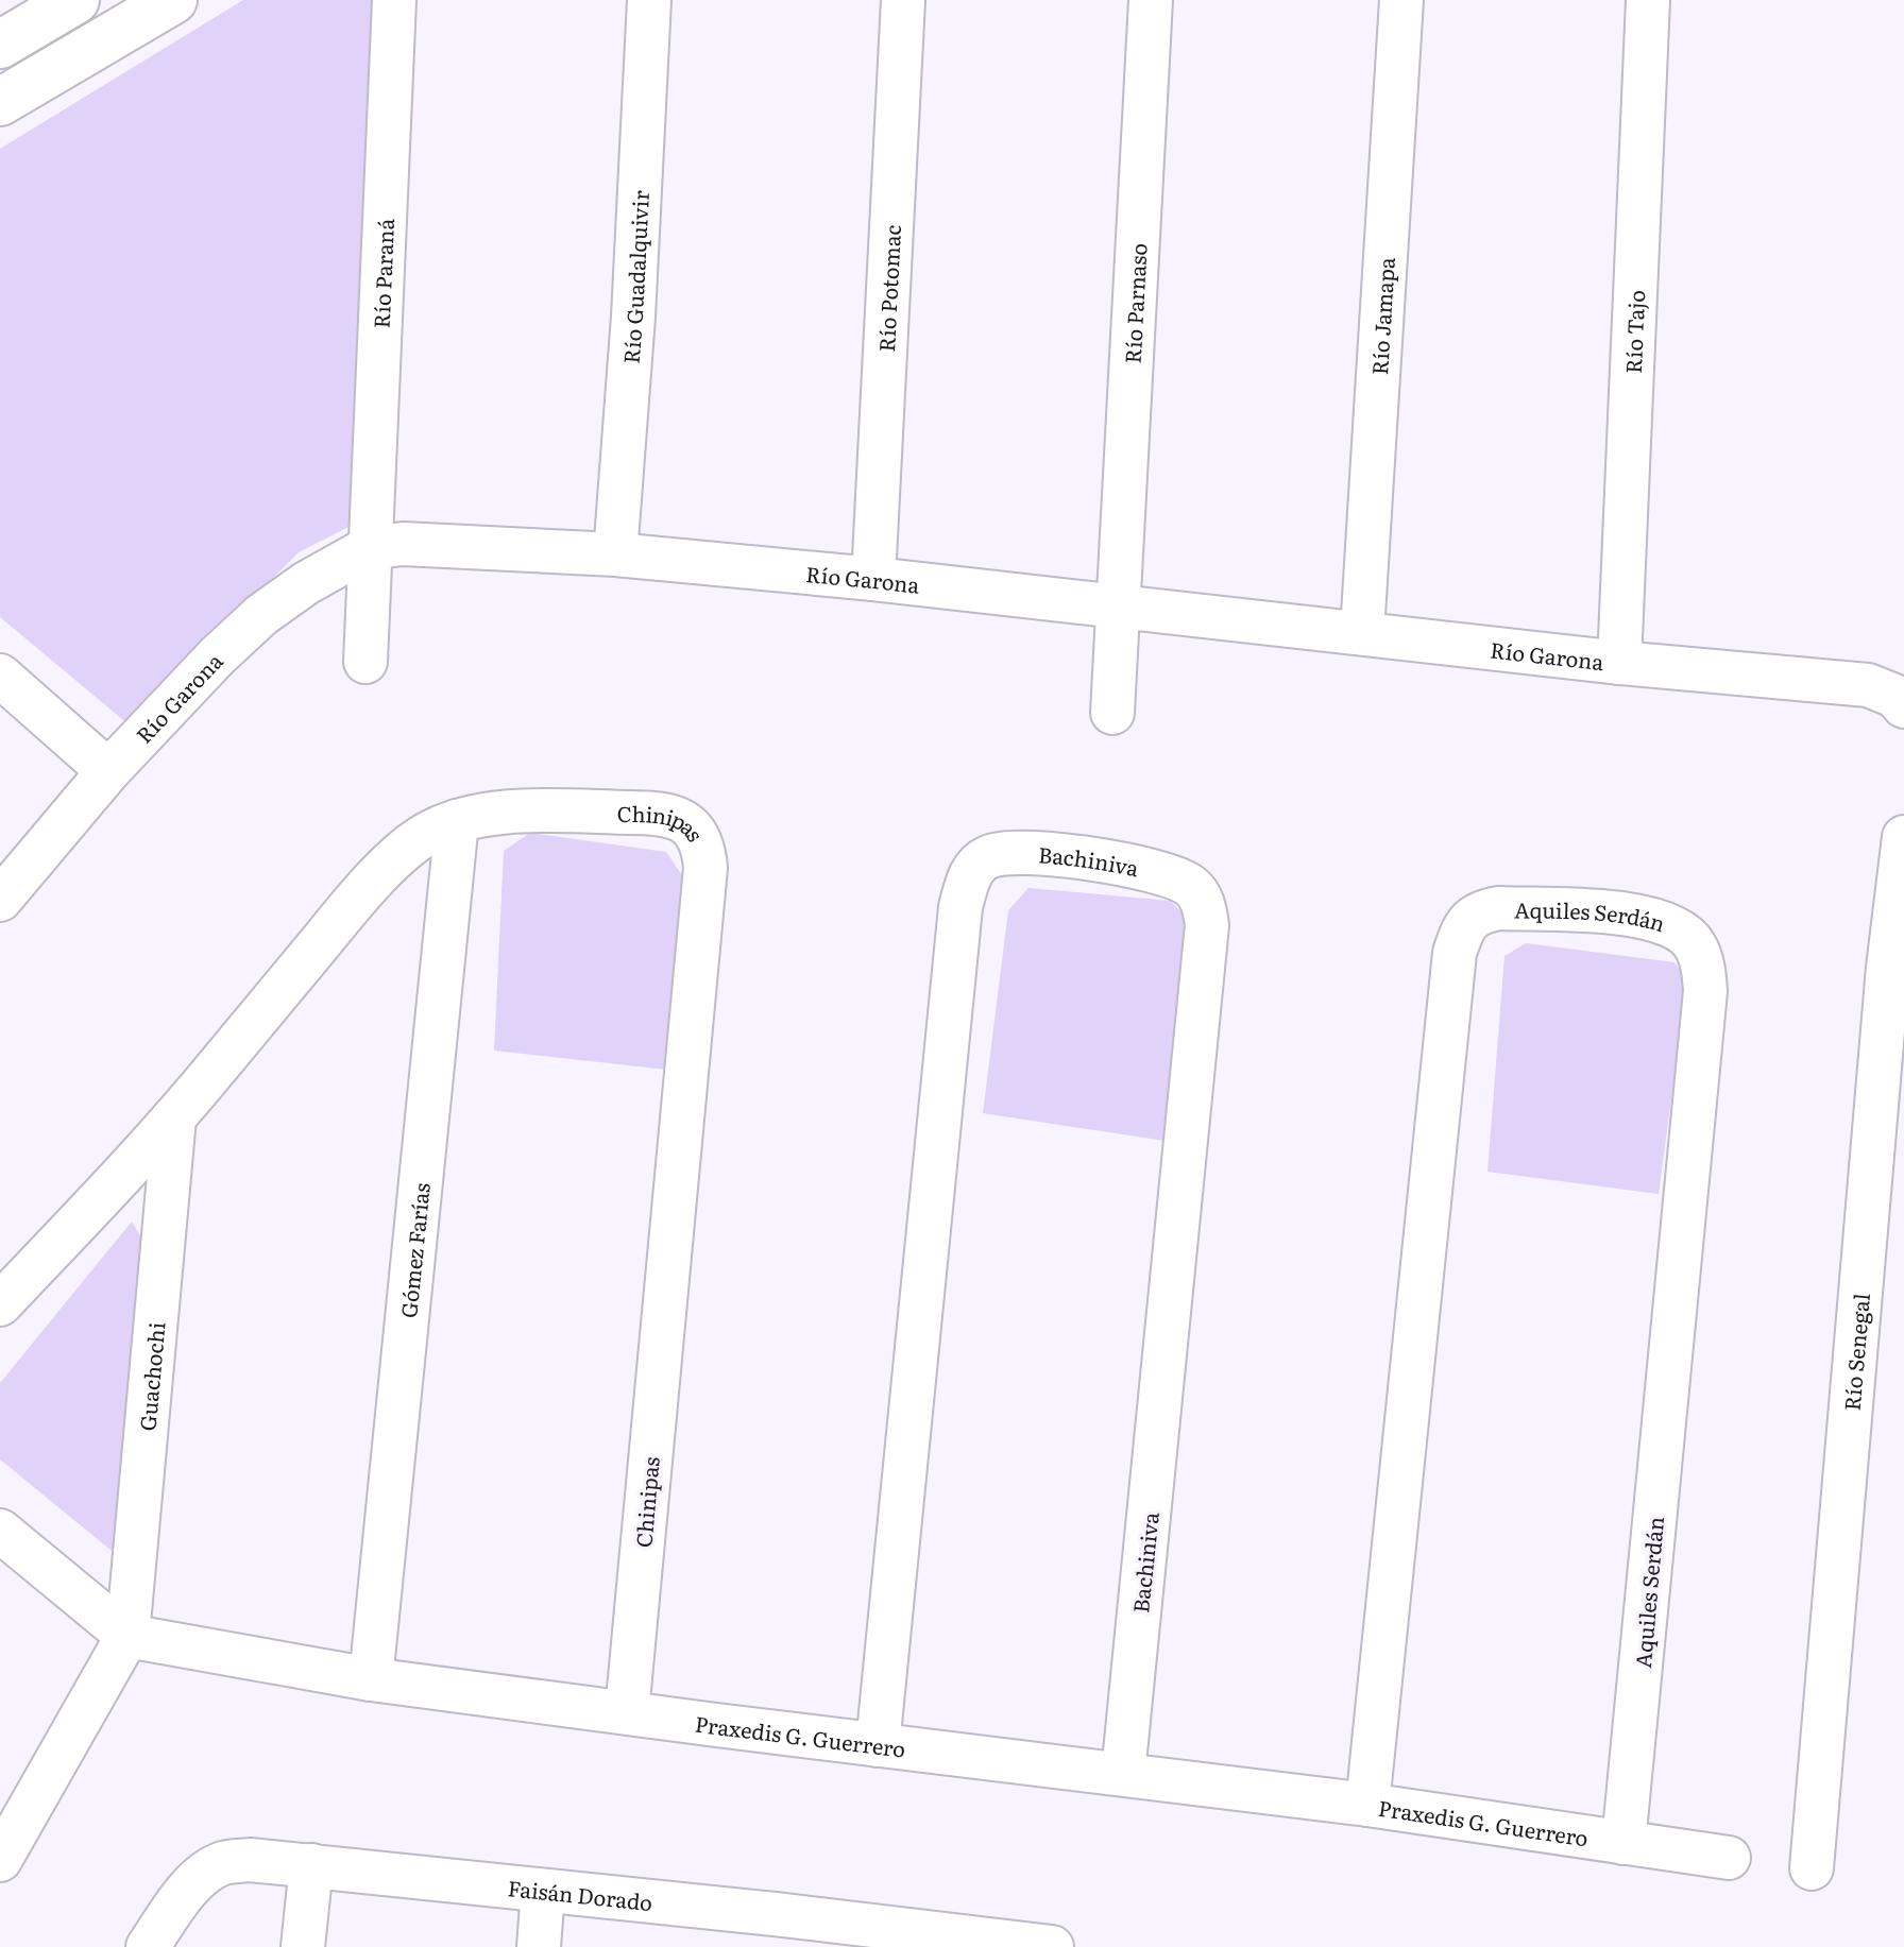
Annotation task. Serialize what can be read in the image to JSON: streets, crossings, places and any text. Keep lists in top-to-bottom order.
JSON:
{
  "streets": {
    "street": [
      "Río Paraná",
      "Río Guadalquivir",
      "Río Potomac",
      "Río Parnaso",
      "Río Jamapa",
      "Río Tajo",
      "Río Garona",
      "Chinipas",
      "Bachiniva",
      "Aquiles Serdán",
      "Gómez Farías",
      "Río Senegal",
      "Guachochi",
      "Praxedis G. Guerrero",
      "Faisán Dorado"
    ]
  },
  "crossings": [
    ["Río Paraná", "Río Garona"],
    ["Río Guadalquivir", "Río Garona"],
    ["Río Potomac", "Río Garona"],
    ["Río Parnaso", "Río Garona"],
    ["Río Jamapa", "Río Garona"],
    ["Río Tajo", "Río Garona"],
    ["Chinipas", "Gómez Farías"],
    ["Chinipas", "Guachochi"],
    ["Chinipas", "Praxedis G. Guerrero"],
    ["Bachiniva", "Praxedis G. Guerrero"],
    ["Aquiles Serdán", "Praxedis G. Guerrero"],
    ["Gómez Farías", "Praxedis G. Guerrero"],
    ["Guachochi", "Praxedis G. Guerrero"]
  ]
}
